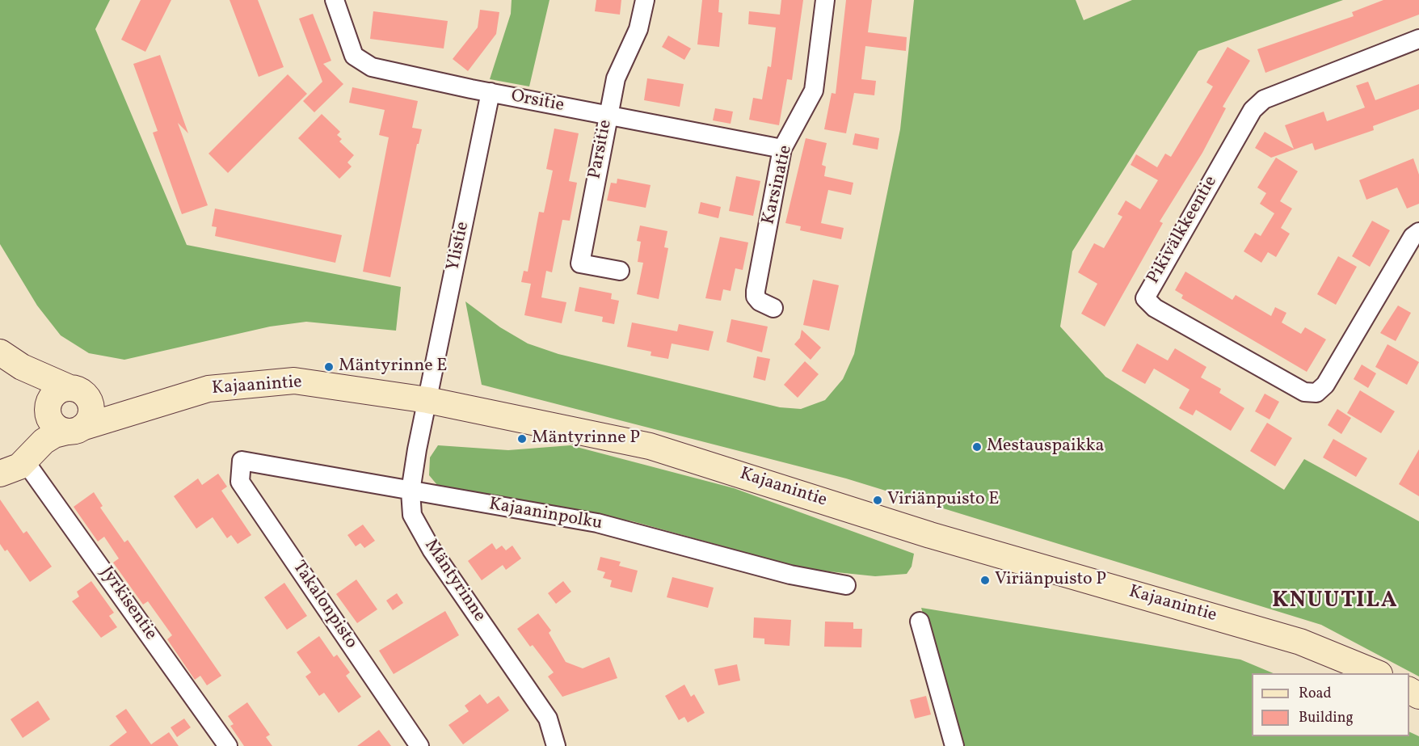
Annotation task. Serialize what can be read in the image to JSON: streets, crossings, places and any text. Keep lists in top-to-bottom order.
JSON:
{
  "streets": {
    "main road": ["Kajaanintie"],
    "street": [
      "Orsitie",
      "Parsitie",
      "Karsinatie",
      "Pikivälkkeentie",
      "Ylistie",
      "Kajaaninpolku",
      "Mäntyrinne",
      "Jyrkisentie",
      "Takalonpisto"
    ]
  },
  "crossings": [
    ["Orsitie", "Parsitie"],
    ["Orsitie", "Karsinatie"],
    ["Orsitie", "Ylistie"],
    ["Ylistie", "Kajaanintie"],
    ["Ylistie", "Mäntyrinne"],
    ["Kajaanintie", "Mäntyrinne"],
    ["Kajaaninpolku", "Mäntyrinne"],
    ["Kajaaninpolku", "Takalonpisto"]
  ],
  "districts": ["KNUUTILA"],
  "places": [
    "Mäntyrinne E",
    "Mäntyrinne P",
    "Mestauspaikka",
    "Viriänpuisto E",
    "Viriänpuisto P"
  ],
  "legend": ["Road", "Building"]
}
